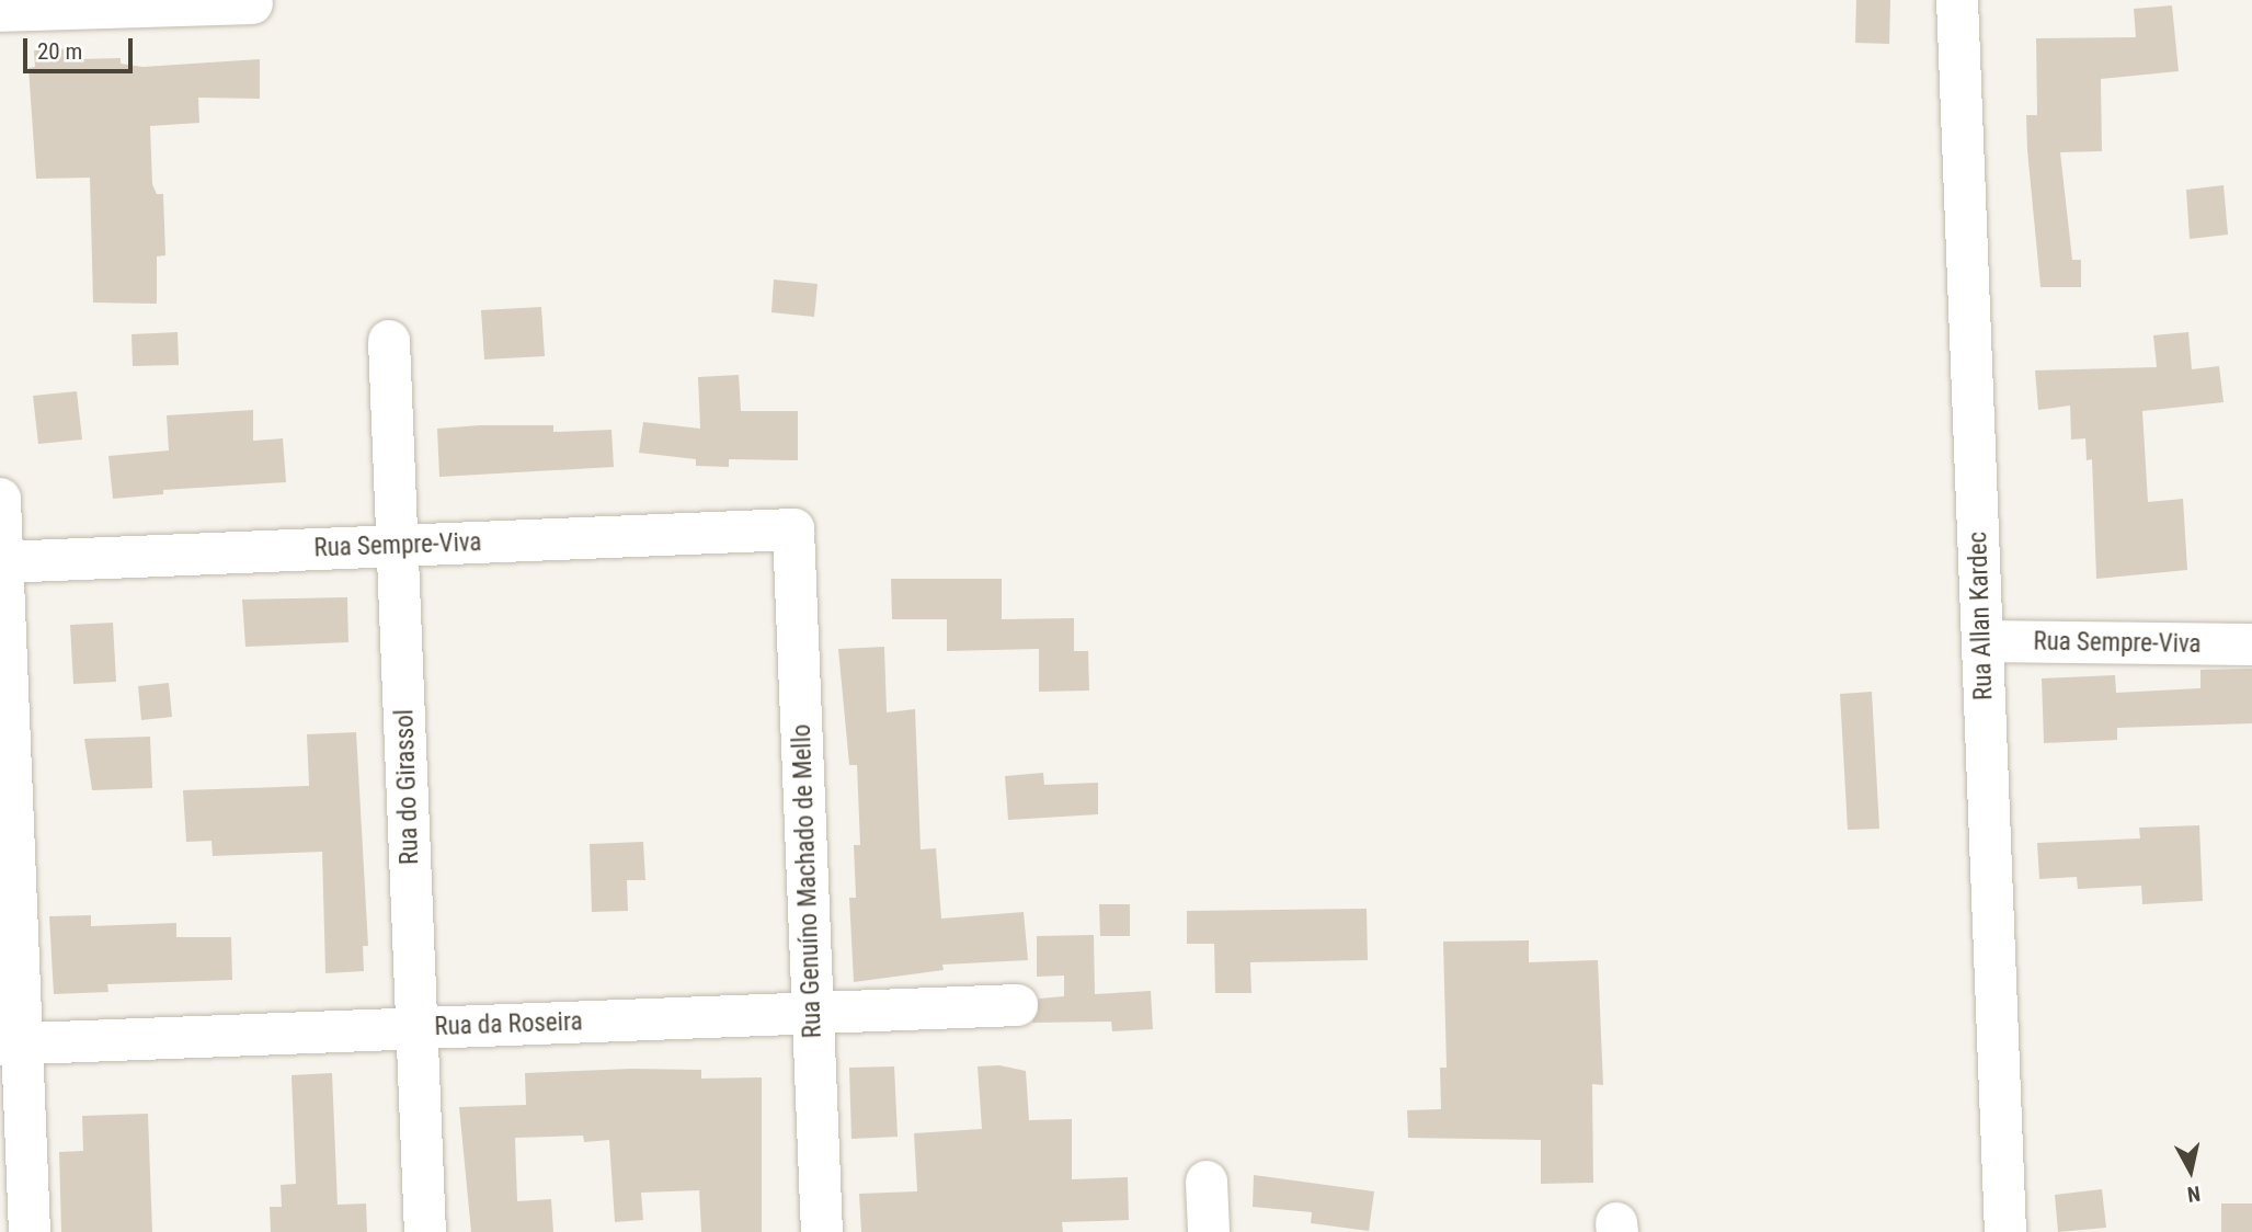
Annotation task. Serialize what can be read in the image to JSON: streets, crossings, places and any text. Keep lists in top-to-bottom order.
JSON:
{
  "streets": {
    "street": [
      "Rua Sempre-Viva",
      "Rua Allan Kardec",
      "Rua do Girassol",
      "Rua Genuíno Machado de Mello",
      "Rua da Roseira"
    ]
  },
  "crossings": [
    ["Rua Sempre-Viva", "Rua Allan Kardec"],
    ["Rua Sempre-Viva", "Rua do Girassol"],
    ["Rua Sempre-Viva", "Rua Genuíno Machado de Mello"],
    ["Rua do Girassol", "Rua da Roseira"],
    ["Rua Genuíno Machado de Mello", "Rua da Roseira"]
  ],
  "scale_bar": "20 m",
  "north": "bottom"
}
